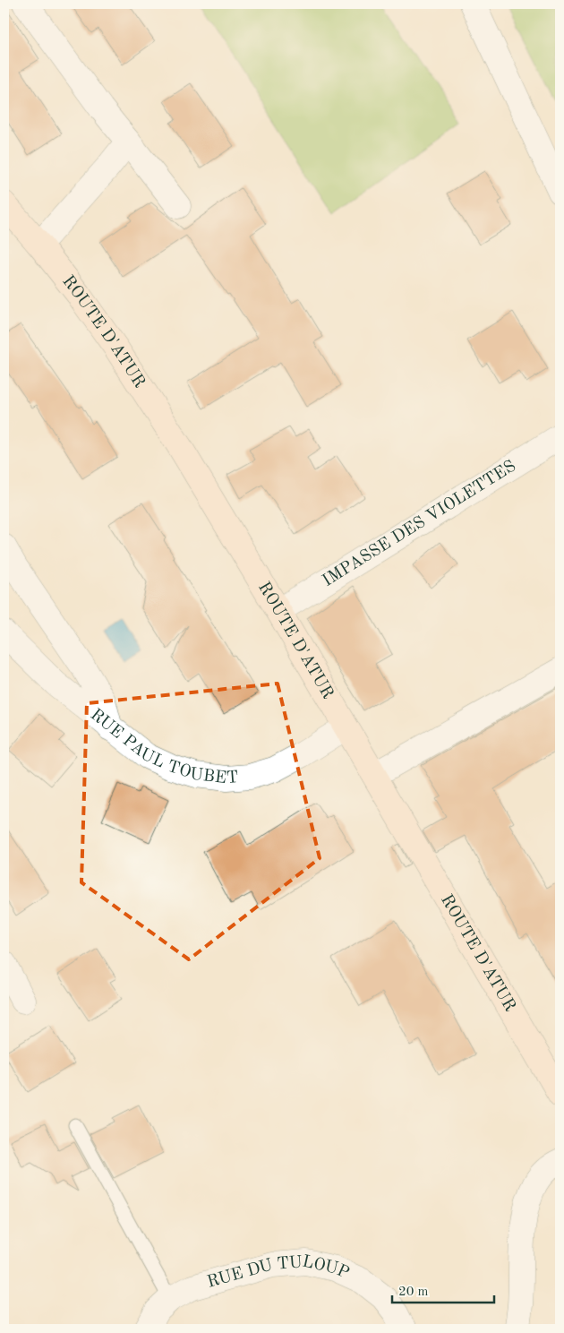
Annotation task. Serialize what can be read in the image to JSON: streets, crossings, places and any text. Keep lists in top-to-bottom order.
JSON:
{
  "streets": {
    "main road": ["ROUTE D'ATUR"],
    "street": ["IMPASSE DES VIOLETTES", "RUE PAUL TOUBET", "RUE DU TULOUP"]
  },
  "crossings": [
    ["ROUTE D'ATUR", "IMPASSE DES VIOLETTES"],
    ["ROUTE D'ATUR", "RUE PAUL TOUBET"]
  ],
  "scale_bar": "20 m"
}
